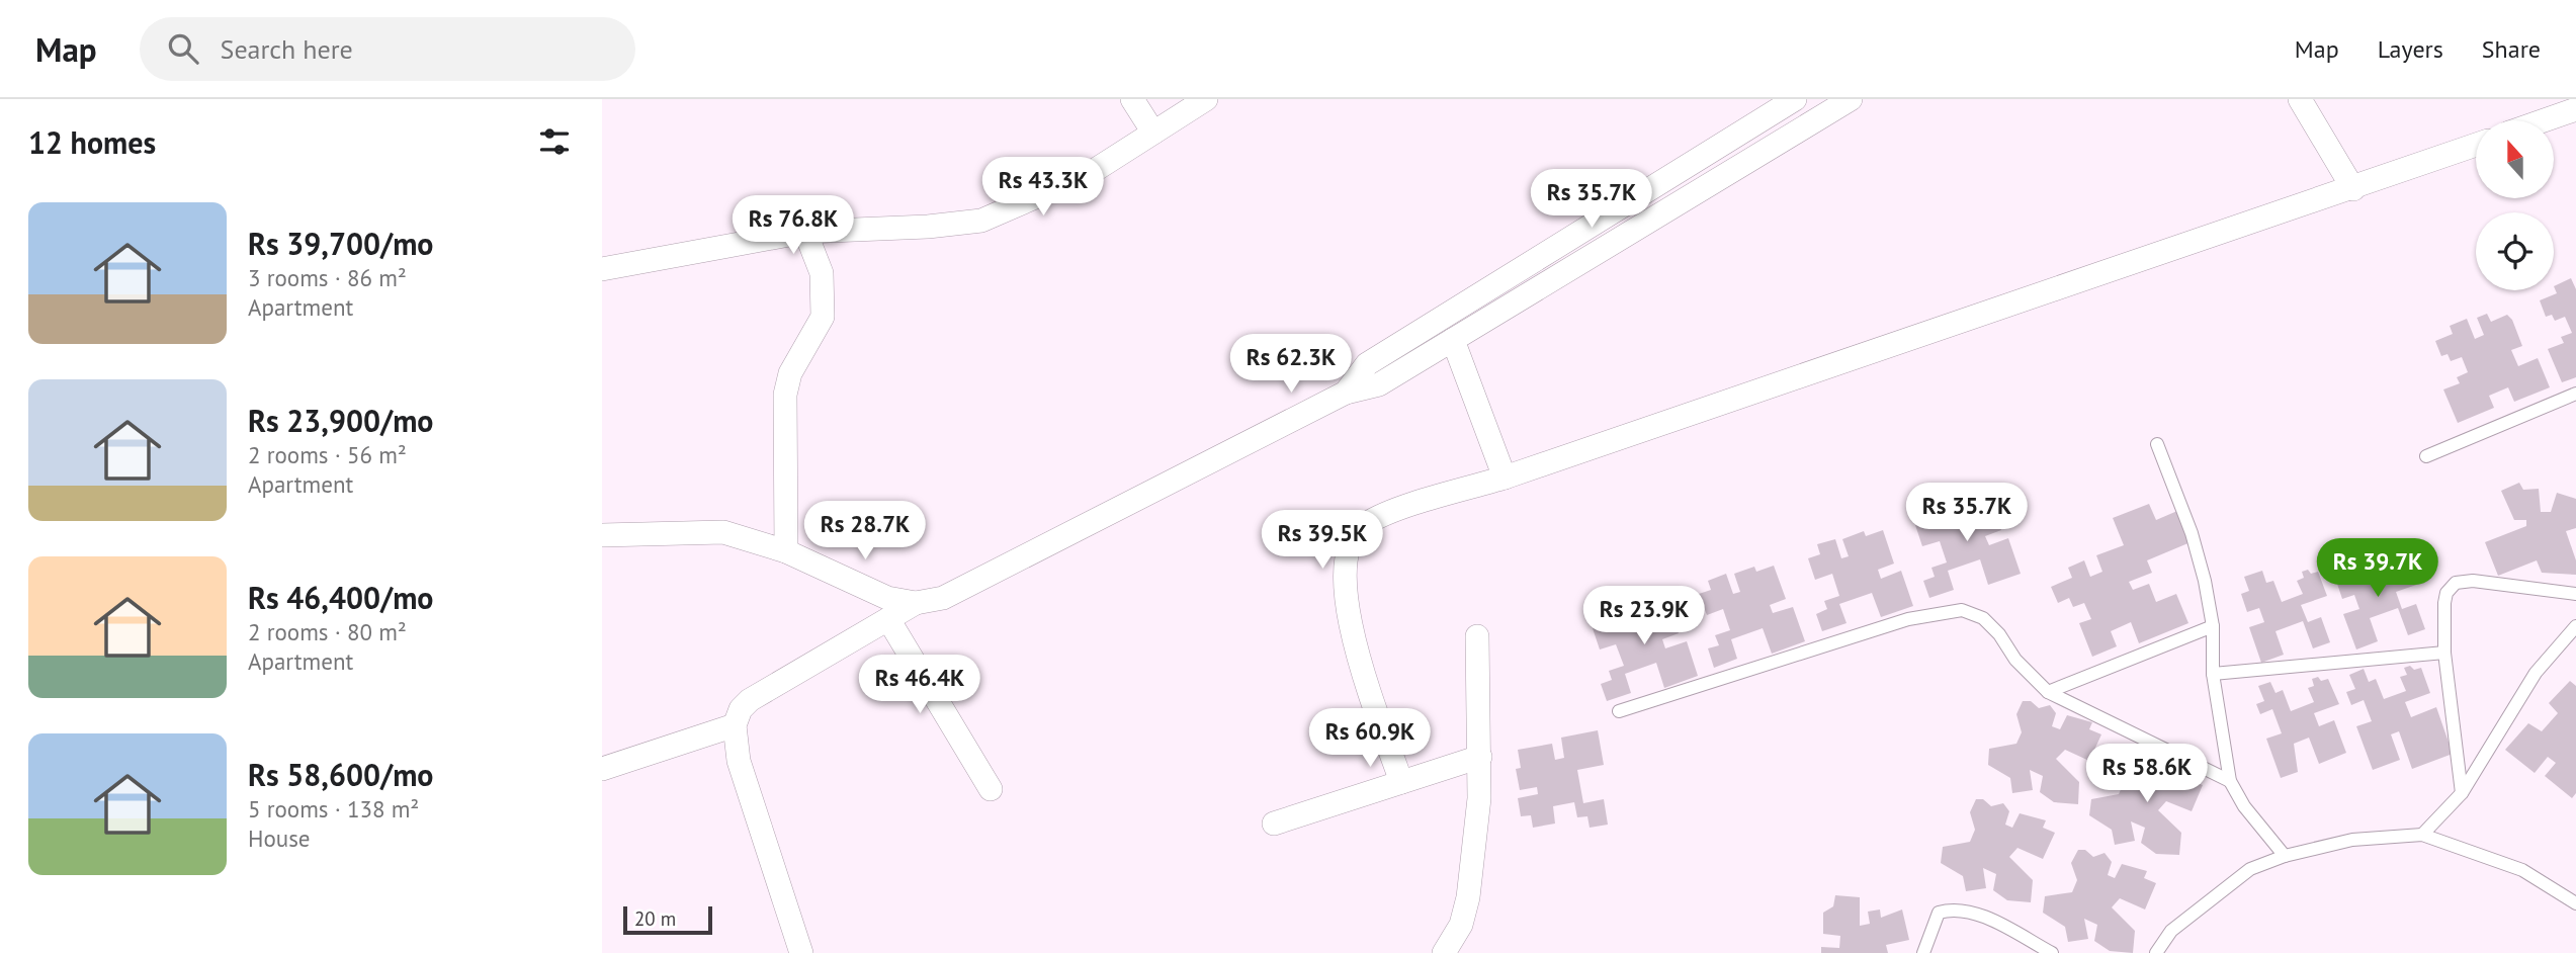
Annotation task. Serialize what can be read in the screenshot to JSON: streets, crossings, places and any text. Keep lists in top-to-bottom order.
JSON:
{
  "scale_bar": "20 m",
  "north": "top",
  "page": {
    "header": "Map",
    "search": "Search here",
    "nav": ["Map", "Layers", "Share"],
    "heading": "12 homes",
    "price": [
      "Rs 43.3K",
      "Rs 35.7K",
      "Rs 76.8K",
      "Rs 62.3K",
      "Rs 35.7K",
      "Rs 28.7K",
      "Rs 39.5K",
      "Rs 39.7K",
      "Rs 23.9K",
      "Rs 46.4K",
      "Rs 60.9K",
      "Rs 58.6K"
    ],
    "list": [
      {
        "name": "Rs 39,700/mo",
        "note": "3 rooms · 86 m² · Apartment"
      },
      {
        "name": "Rs 23,900/mo",
        "note": "2 rooms · 56 m² · Apartment"
      },
      {
        "name": "Rs 46,400/mo",
        "note": "2 rooms · 80 m² · Apartment"
      },
      {
        "name": "Rs 58,600/mo",
        "note": "5 rooms · 138 m² · House"
      }
    ],
    "scale": "20 m"
  }
}
